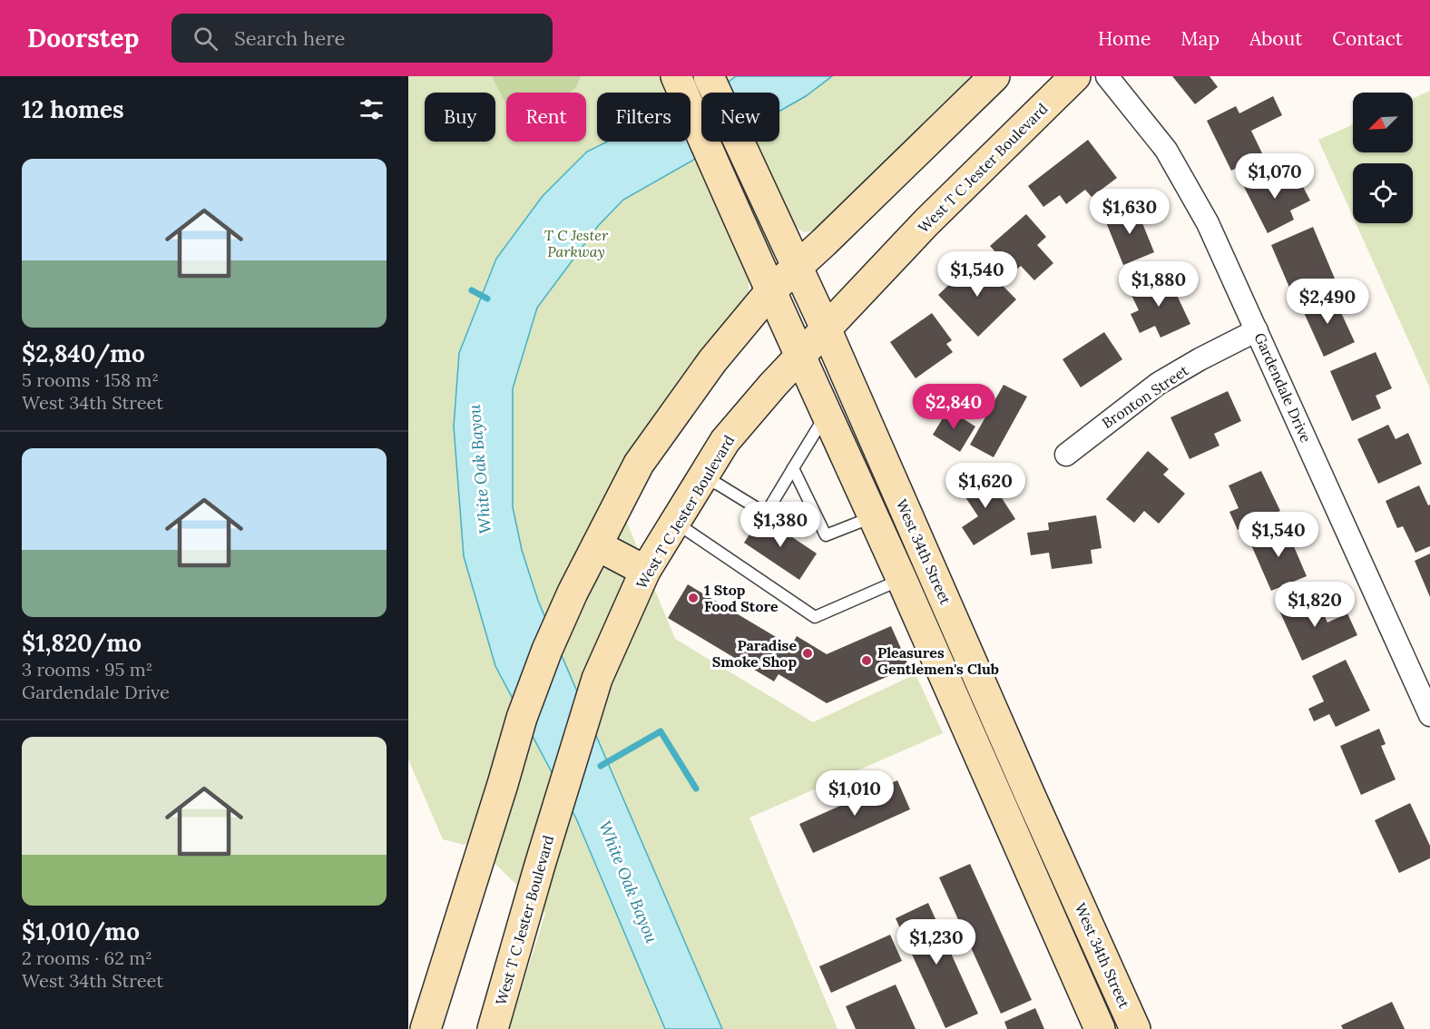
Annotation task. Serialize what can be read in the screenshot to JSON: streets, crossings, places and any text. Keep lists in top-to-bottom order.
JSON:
{
  "streets": {
    "main road": ["West T C Jester Boulevard", "West 34th Street"],
    "street": ["Gardendale Drive", "Bronton Street"]
  },
  "crossings": [
    ["West T C Jester Boulevard", "West 34th Street"],
    ["Gardendale Drive", "Bronton Street"]
  ],
  "water": ["White Oak Bayou"],
  "parks": ["T C Jester Parkway"],
  "places": ["1 Stop Food Store", "Paradise Smoke Shop", "Pleasures Gentlemen's Club"],
  "north": "bottom left",
  "page": {
    "header": "Doorstep",
    "search": "Search here",
    "nav": [
      "Home",
      "Map",
      "About",
      "Contact"
    ],
    "heading": "12 homes",
    "chip": [
      "Buy",
      "Rent",
      "Filters",
      "New"
    ],
    "list": [
      {
        "name": "$2,840/mo",
        "note": "5 rooms · 158 m² · West 34th Street"
      },
      {
        "name": "$1,820/mo",
        "note": "3 rooms · 95 m² · Gardendale Drive"
      },
      {
        "name": "$1,010/mo",
        "note": "2 rooms · 62 m² · West 34th Street"
      }
    ],
    "price": [
      "$1,070",
      "$1,630",
      "$1,540",
      "$1,880",
      "$2,490",
      "$2,840",
      "$1,620",
      "$1,380",
      "$1,540",
      "$1,820",
      "$1,010",
      "$1,230"
    ]
  }
}
